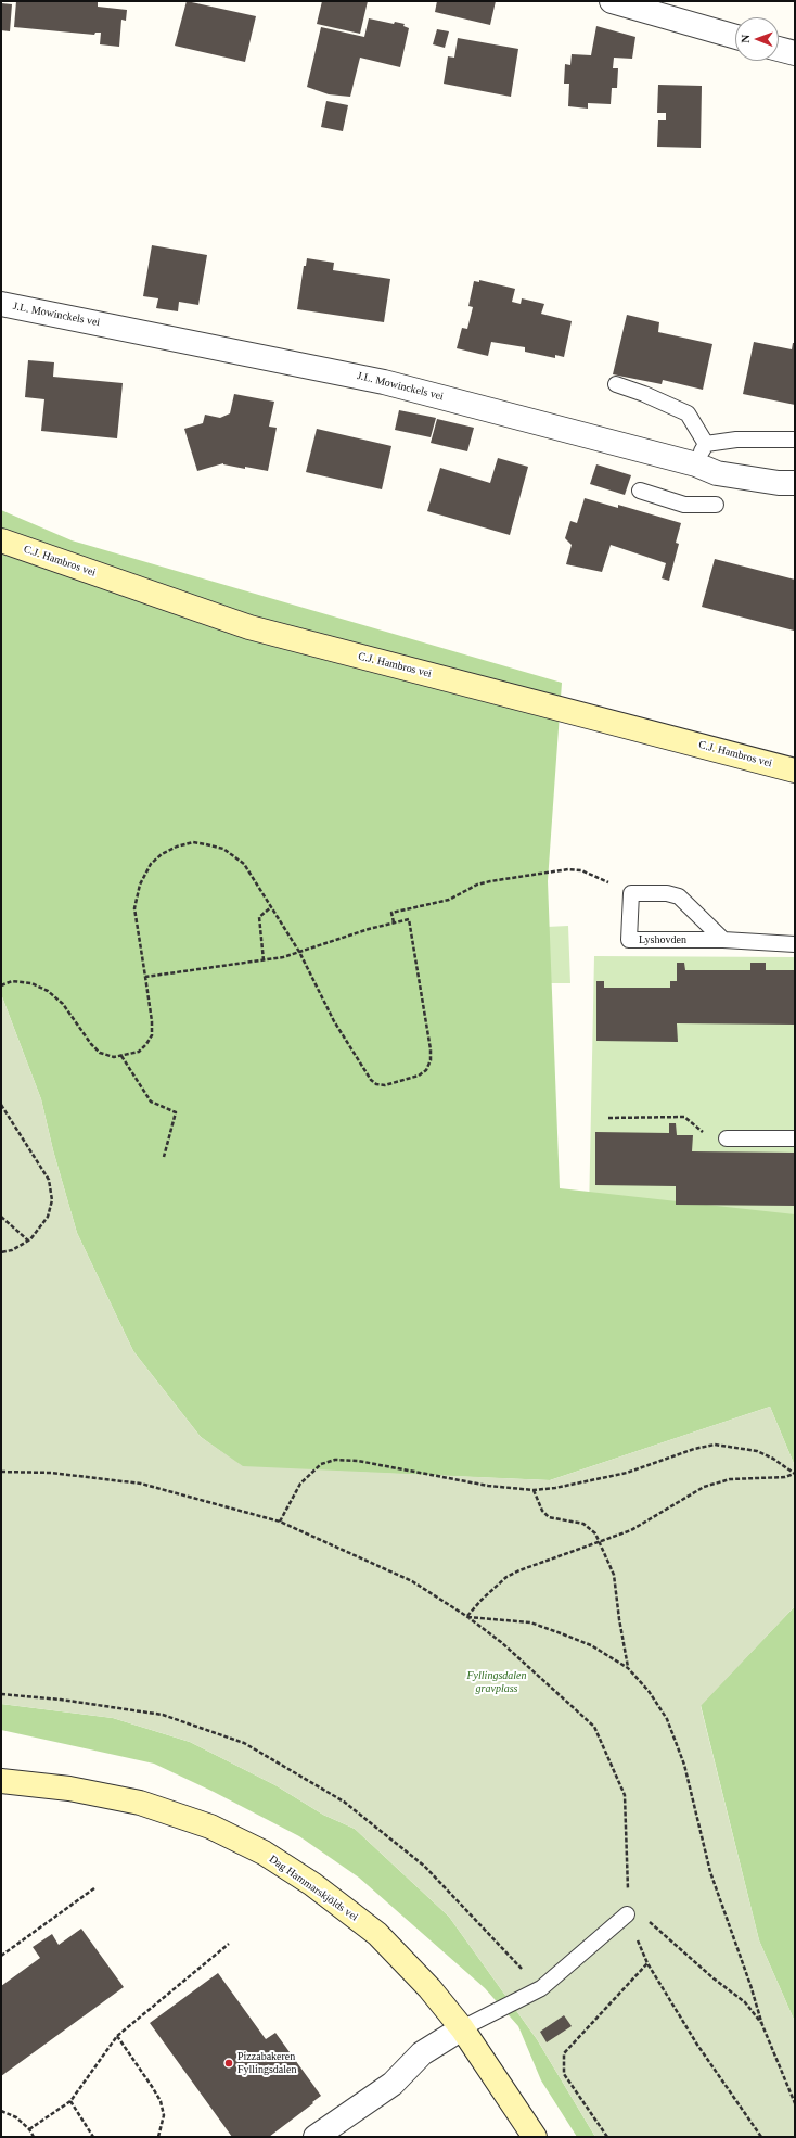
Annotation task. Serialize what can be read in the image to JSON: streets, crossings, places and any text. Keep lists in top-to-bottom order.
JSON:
{
  "streets": {
    "main road": ["C.J. Hambros vei", "Dag Hammarskjölds vei"],
    "street": ["J.L. Mowinckels vei"],
    "lane": ["Lyshovden"]
  },
  "parks": ["Fyllingsdalen gravplass"],
  "places": ["Pizzabakeren Fyllingsdalen"],
  "north": "left"
}
